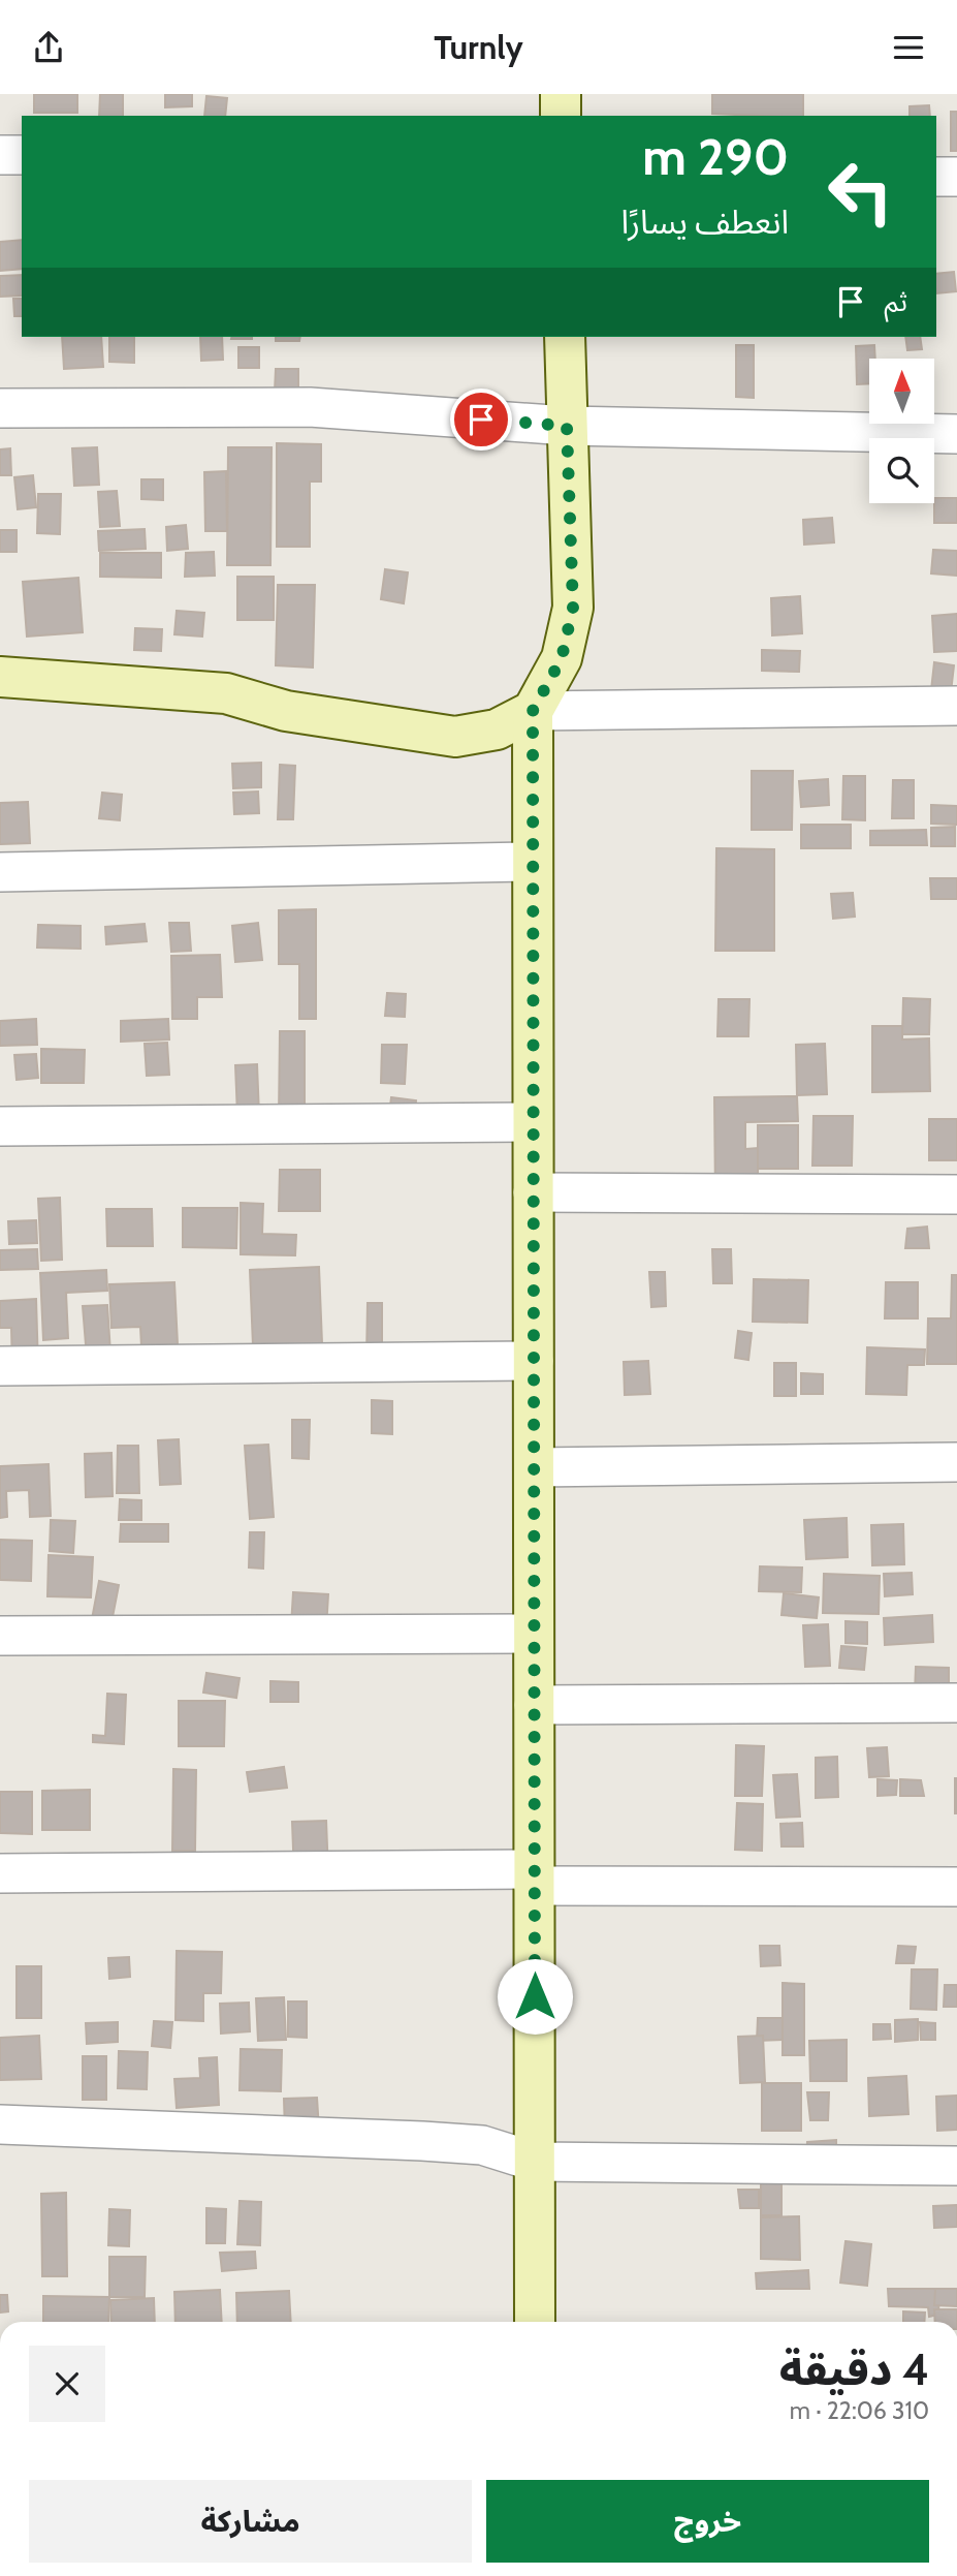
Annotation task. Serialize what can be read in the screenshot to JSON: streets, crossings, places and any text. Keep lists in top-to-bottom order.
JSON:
{
  "north": "top",
  "page": {
    "header": "Turnly",
    "turn": ["290 m", "انعطف يسارًا"],
    "then": "ثم",
    "heading": ["4 دقيقة", "310 m · 22:06"],
    "buttons": ["خروج", "مشاركة"]
  }
}
